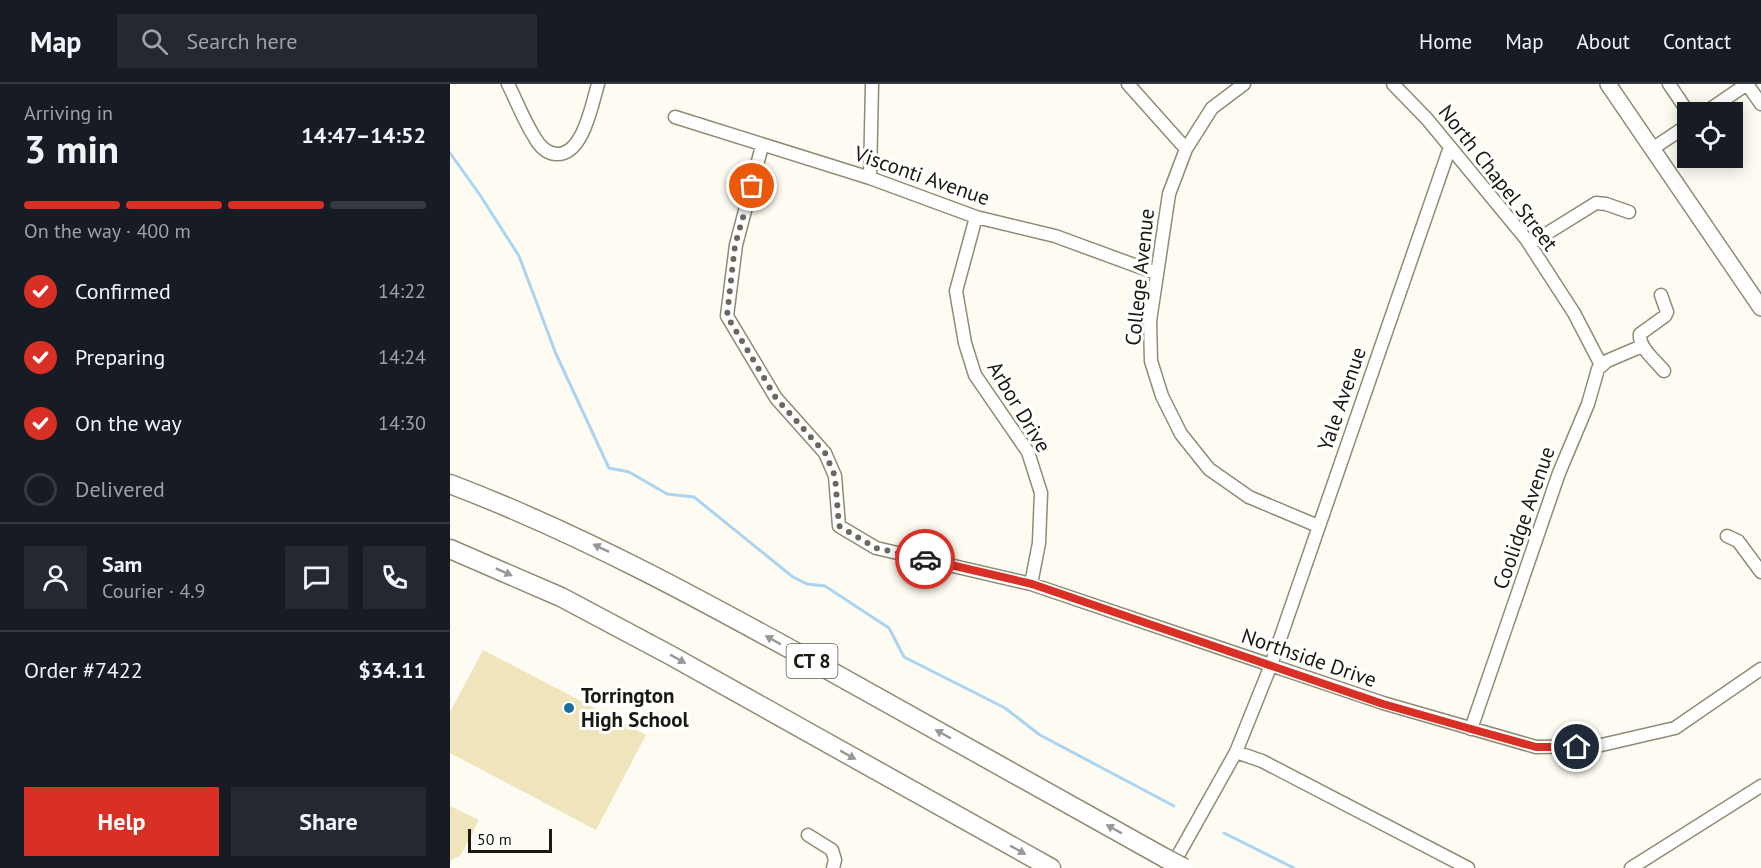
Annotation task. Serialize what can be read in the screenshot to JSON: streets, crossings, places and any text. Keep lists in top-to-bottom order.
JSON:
{
  "streets": {
    "highway": ["CT 8"],
    "street": [
      "Visconti Avenue",
      "North Chapel Street",
      "College Avenue",
      "Yale Avenue",
      "Arbor Drive",
      "Coolidge Avenue",
      "Northside Drive"
    ]
  },
  "crossings": [
    ["Visconti Avenue", "College Avenue"],
    ["Visconti Avenue", "Arbor Drive"],
    ["Visconti Avenue", "Northside Drive"],
    ["North Chapel Street", "Yale Avenue"],
    ["North Chapel Street", "Coolidge Avenue"],
    ["College Avenue", "Yale Avenue"],
    ["Yale Avenue", "Northside Drive"],
    ["Yale Avenue", "CT 8"],
    ["Arbor Drive", "Northside Drive"],
    ["Coolidge Avenue", "Northside Drive"]
  ],
  "places": ["Torrington High School"],
  "scale_bar": "50 m",
  "page": {
    "header": "Map",
    "search": "Search here",
    "nav": [
      "Home",
      "Map",
      "About",
      "Contact"
    ],
    "heading": ["3 min", "Arriving in", "14:47–14:52"],
    "panel": [
      "Sam",
      "Courier · 4.9",
      "Order #7422",
      "$34.11"
    ],
    "bar": "On the way · 400 m",
    "list": [
      ["Confirmed", "14:22"],
      ["Preparing", "14:24"],
      ["On the way", "14:30"],
      "Delivered"
    ],
    "buttons": ["Help", "Share"],
    "scale": "50 m"
  }
}
